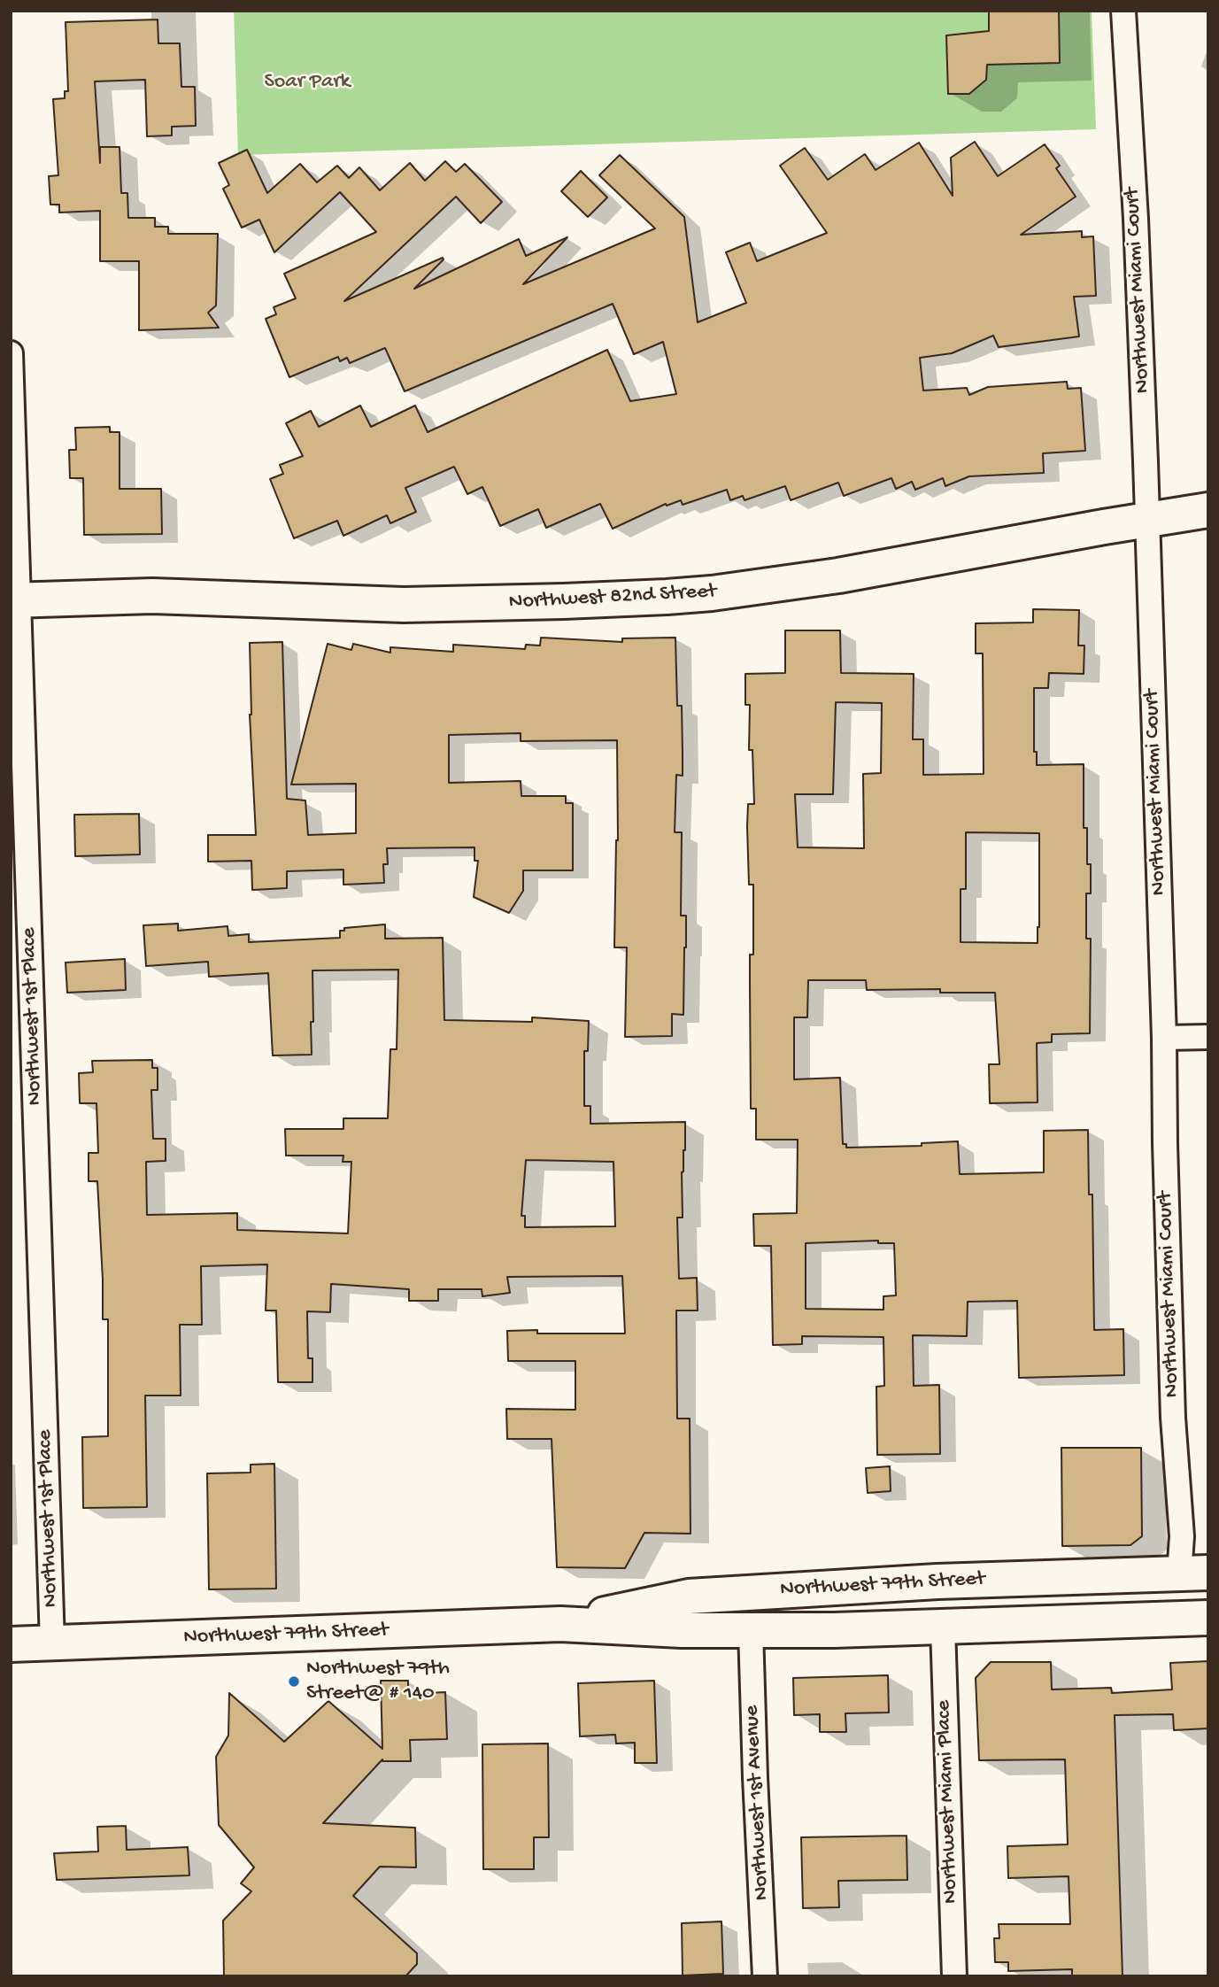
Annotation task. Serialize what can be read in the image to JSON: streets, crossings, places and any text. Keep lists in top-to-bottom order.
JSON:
{
  "streets": {
    "main road": ["Northwest 82nd Street", "Northwest 79th Street"],
    "street": [
      "Northwest Miami Court",
      "Northwest 1st Place",
      "Northwest Miami Place",
      "Northwest 1st Avenue"
    ]
  },
  "crossings": [
    ["Northwest Miami Court", "Northwest 82nd Street"],
    ["Northwest Miami Court", "Northwest 79th Street"],
    ["Northwest 82nd Street", "Northwest 1st Place"],
    ["Northwest 1st Place", "Northwest 79th Street"],
    ["Northwest 79th Street", "Northwest Miami Place"],
    ["Northwest 79th Street", "Northwest 1st Avenue"]
  ],
  "parks": ["Soar Park"],
  "places": ["Northwest 79th Street@ # 140"]
}
